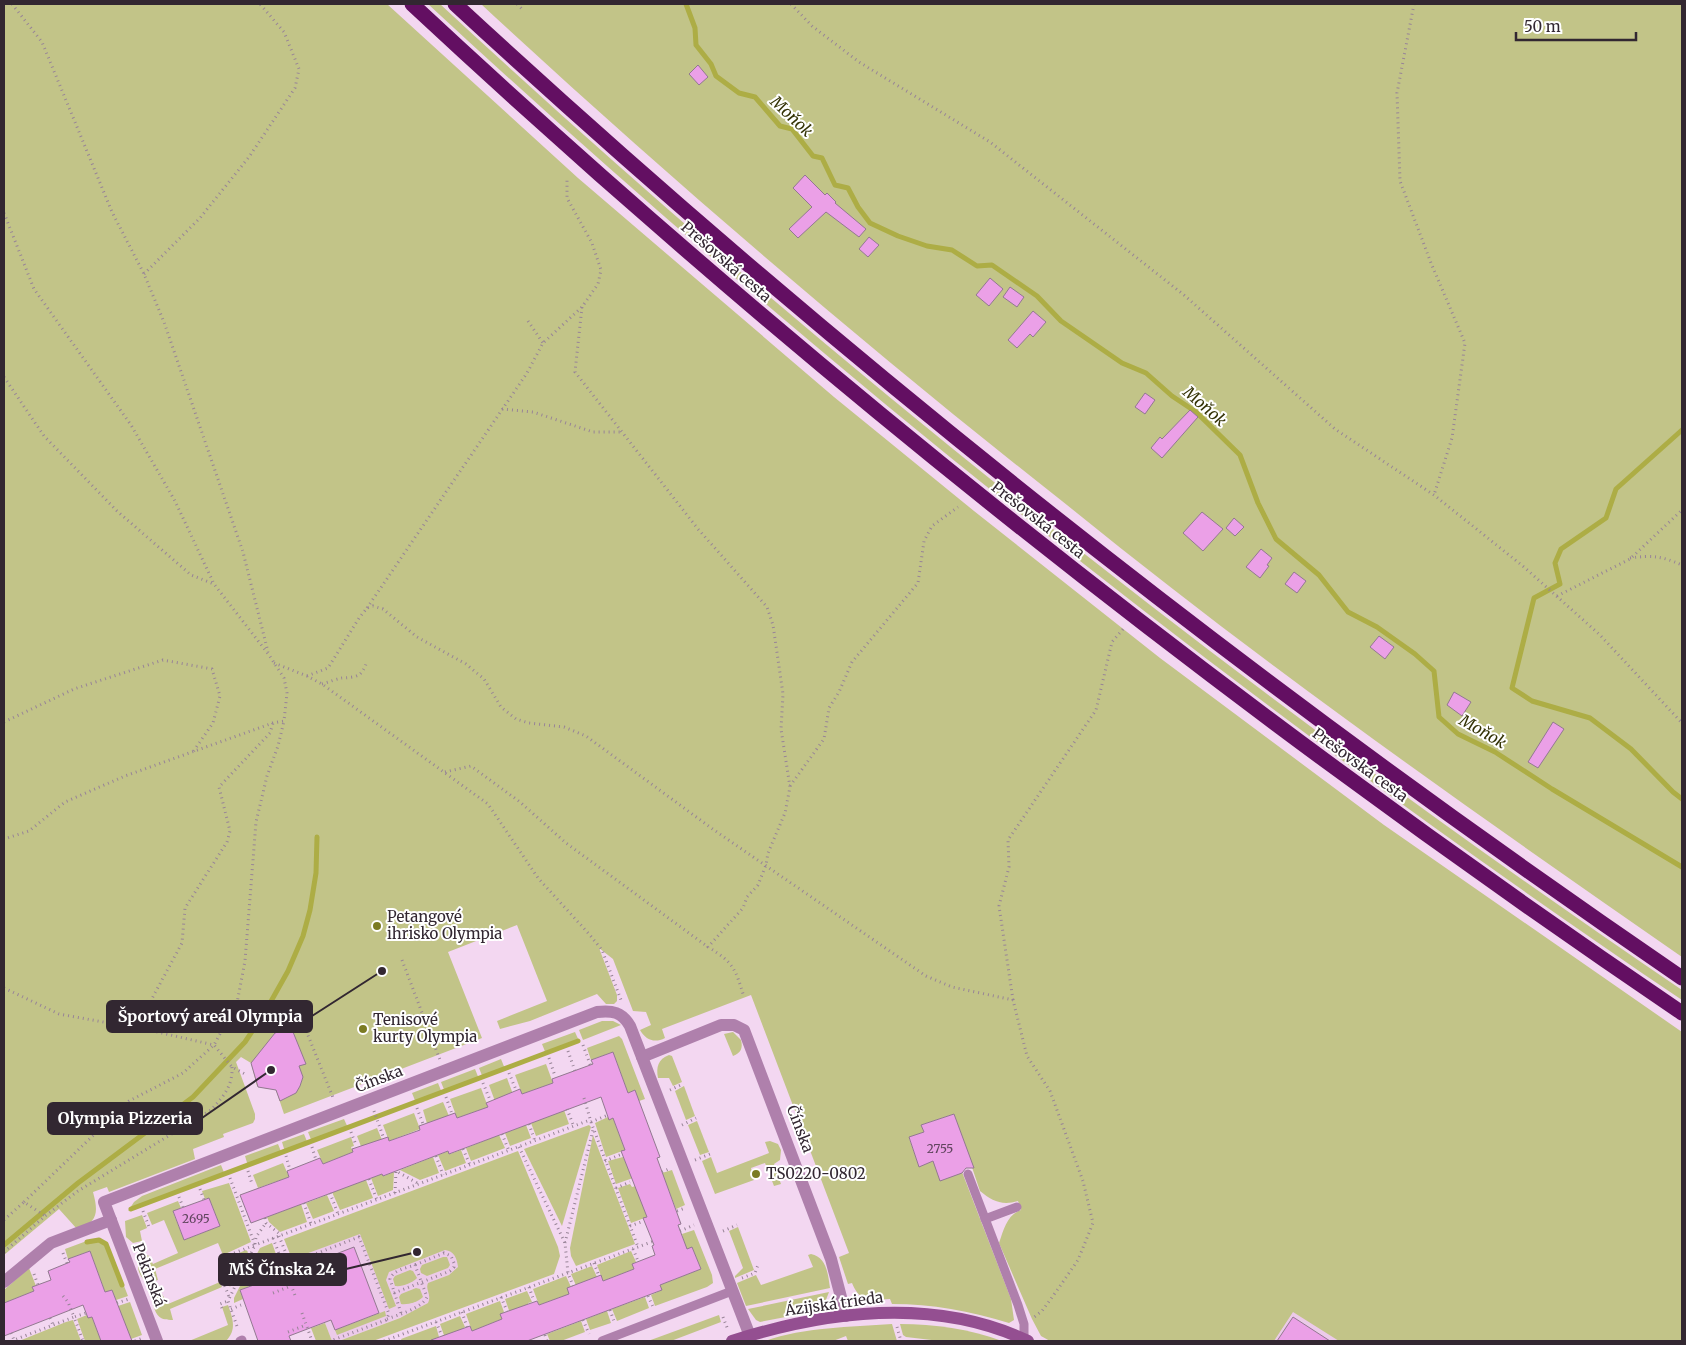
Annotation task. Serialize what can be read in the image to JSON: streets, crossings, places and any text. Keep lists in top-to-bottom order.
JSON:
{
  "streets": {
    "highway": ["Prešovská cesta"],
    "street": ["Čínska", "Pekinská", "Ázijská trieda"]
  },
  "crossings": [
    ["Čínska", "Pekinská"],
    ["Čínska", "Ázijská trieda"]
  ],
  "water": ["Moňok"],
  "places": [
    "Petangové ihrisko Olympia",
    "Športový areál Olympia",
    "Tenisové kurty Olympia",
    "Olympia Pizzeria",
    "TS0220-0802",
    "MŠ Čínska 24"
  ],
  "house_numbers": ["2755", "2695"],
  "scale_bar": "50 m"
}
